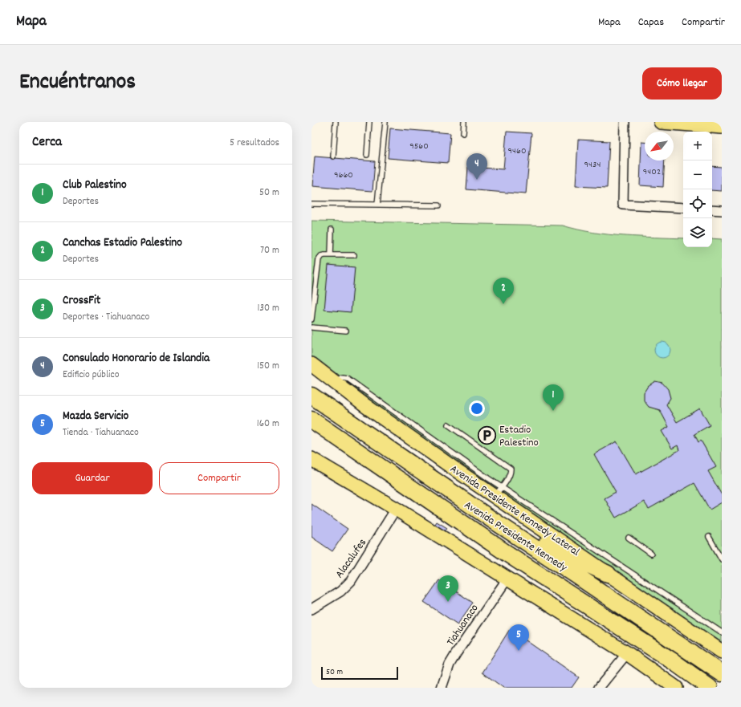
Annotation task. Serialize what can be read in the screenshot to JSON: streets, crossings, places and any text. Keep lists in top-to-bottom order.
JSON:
{
  "streets": {
    "highway": ["Avenida Presidente Kennedy"],
    "main road": ["Avenida Presidente Kennedy Lateral"],
    "street": ["Alacalufes", "Tiahuanaco"]
  },
  "places": {
    "parking": ["Estadio Palestino"]
  },
  "house_numbers": [
    "9560",
    "9460",
    "9434",
    "9402",
    "9660"
  ],
  "scale_bar": "50 m",
  "north": "bottom left",
  "page": {
    "header": "Mapa",
    "nav": ["Mapa", "Capas", "Compartir"],
    "title": "Encuéntranos",
    "buttons": [
      "Cómo llegar",
      ["Guardar", "Compartir"]
    ],
    "heading": ["Cerca", "5 resultados"],
    "map_buttons": ["+", "−"],
    "pins": [
      "4",
      "2",
      "1",
      "3",
      "5"
    ],
    "list": [
      {
        "mark": "1",
        "name": "Club Palestino",
        "note": "Deportes",
        "value": "50 m"
      },
      {
        "mark": "2",
        "name": "Canchas Estadio Palestino",
        "note": "Deportes",
        "value": "70 m"
      },
      {
        "mark": "3",
        "name": "CrossFit",
        "note": "Deportes · Tiahuanaco",
        "value": "130 m"
      },
      {
        "mark": "4",
        "name": "Consulado Honorario de Islandia",
        "note": "Edificio público",
        "value": "150 m"
      },
      {
        "mark": "5",
        "name": "Mazda Servicio",
        "note": "Tienda · Tiahuanaco",
        "value": "160 m"
      }
    ],
    "scale": "50 m"
  }
}
